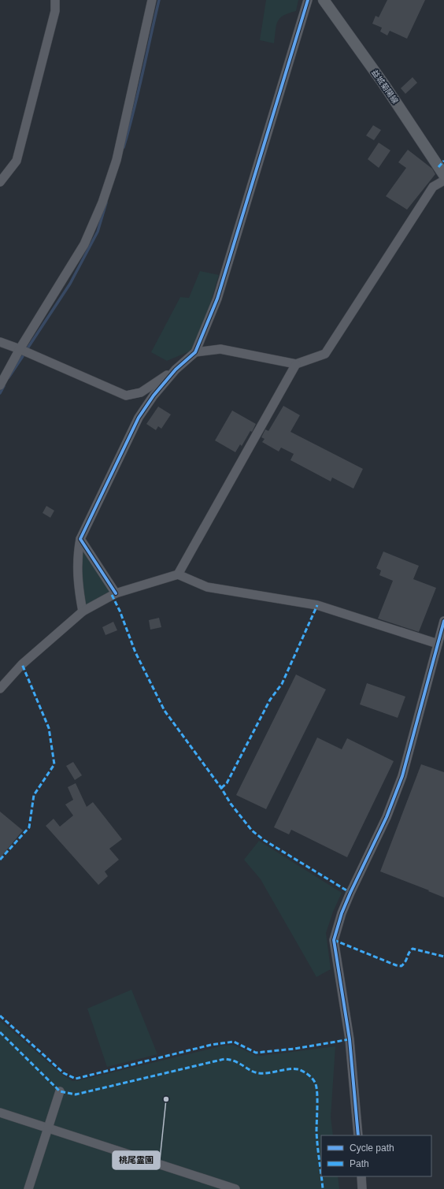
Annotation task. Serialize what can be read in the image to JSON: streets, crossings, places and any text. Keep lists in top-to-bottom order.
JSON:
{
  "streets": {
    "main road": ["益城菊陽線"]
  },
  "places": ["桃尾霊園"],
  "legend": ["Cycle path", "Path"]
}
